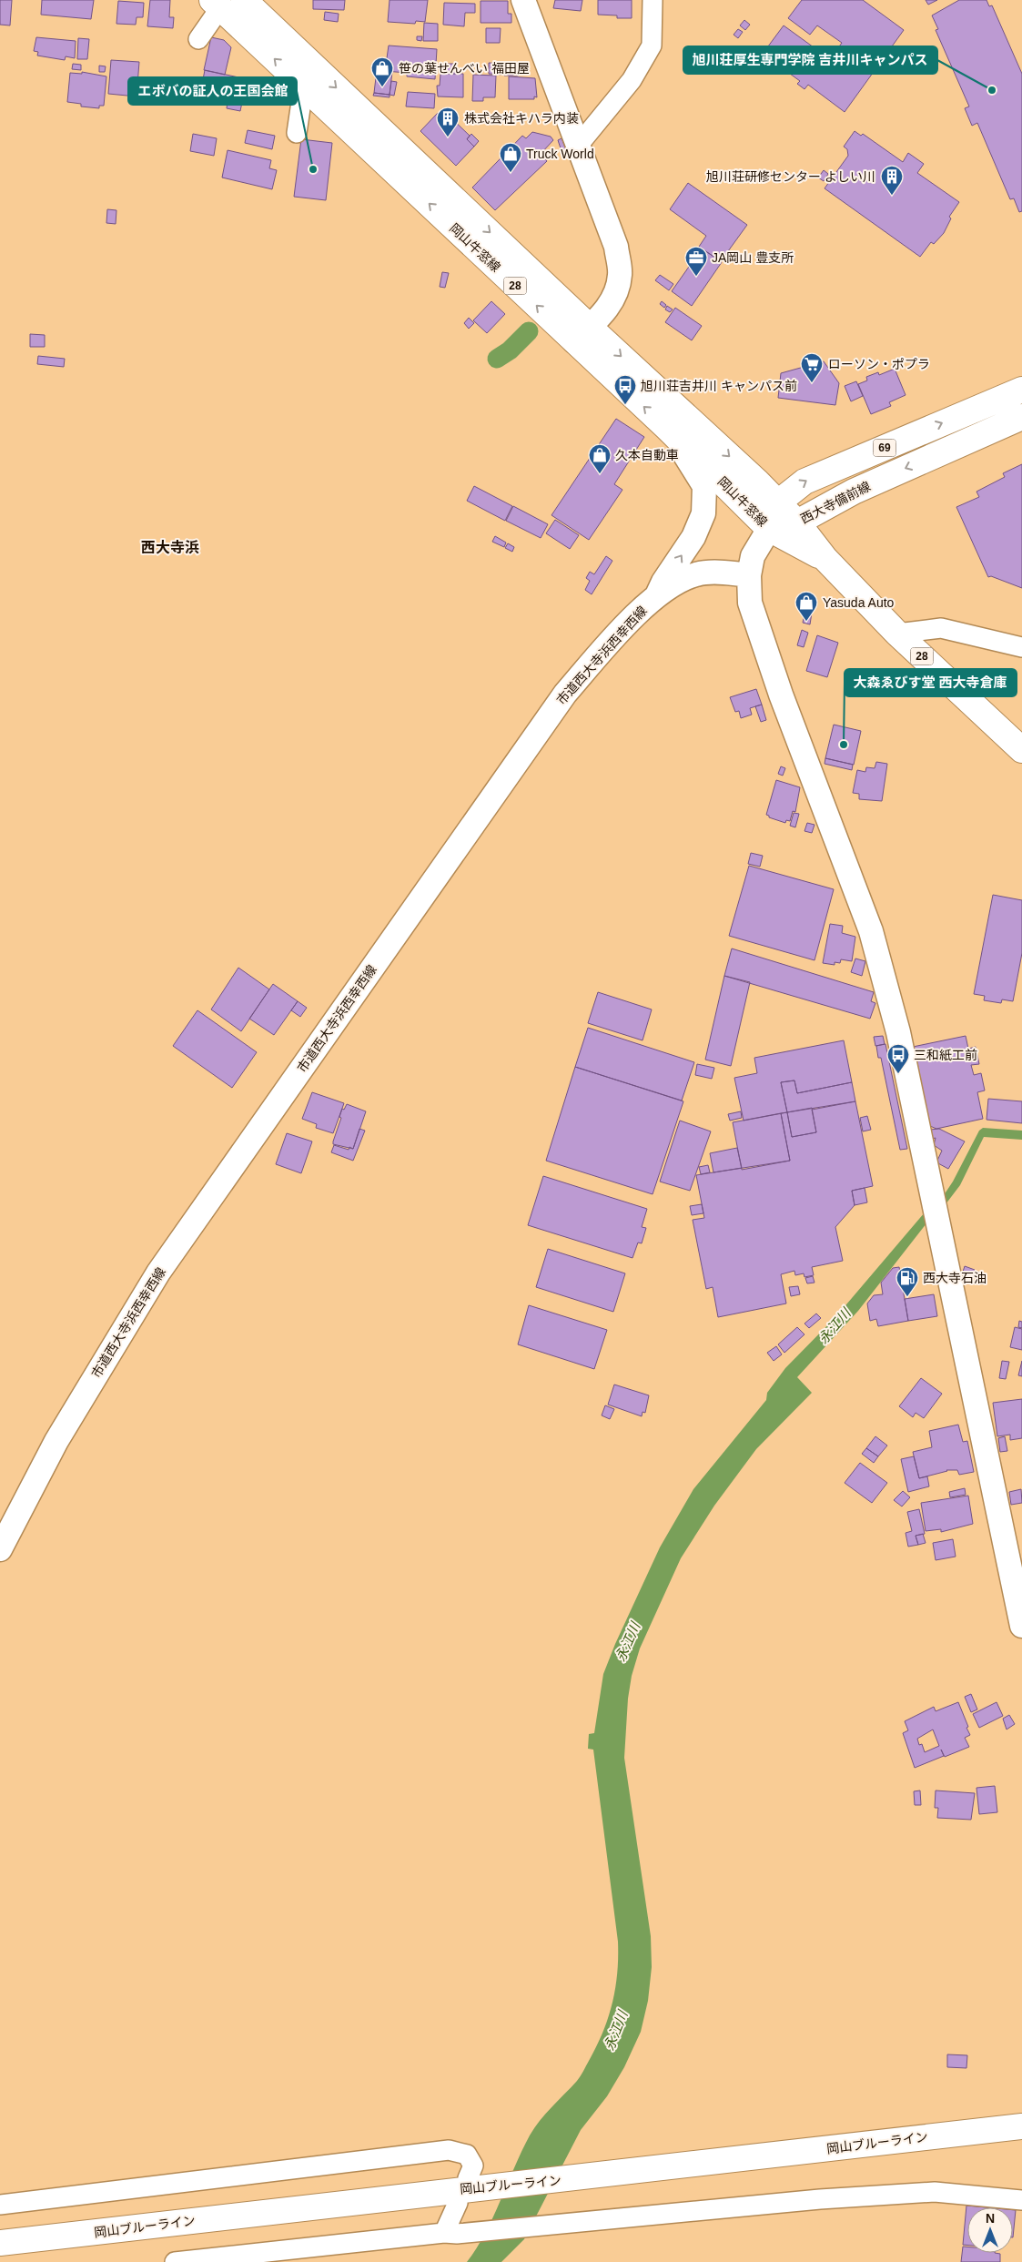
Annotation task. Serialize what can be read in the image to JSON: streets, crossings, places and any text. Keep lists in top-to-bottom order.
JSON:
{
  "streets": {
    "main road": [
      "岡山牛窓線",
      "28",
      "69",
      "西大寺備前線",
      "岡山ブルーライン"
    ],
    "street": ["市道西大寺浜西幸西線"]
  },
  "crossings": [
    ["岡山牛窓線", "69"],
    ["岡山牛窓線", "西大寺備前線"],
    ["69", "西大寺備前線"]
  ],
  "districts": ["西大寺浜"],
  "water": ["永江川"],
  "places": {
    "shop": [
      "笹の葉せんべい 福田屋",
      "Truck World",
      "久本自動車",
      "Yasuda Auto"
    ],
    "other": ["旭川荘厚生専門学院 吉井川キャンパス", "エボバの証人の王国会館", "大森ゑびす堂 西大寺倉庫"],
    "building": ["株式会社キハラ内装", "旭川荘研修センター よしい川"],
    "office": ["JA岡山 豊支所"],
    "supermarket": ["ローソン・ポプラ"],
    "bus stop": ["旭川荘吉井川 キャンパス前", "三和紙工前"],
    "fuel station": ["西大寺石油"]
  },
  "north": "top"
}
